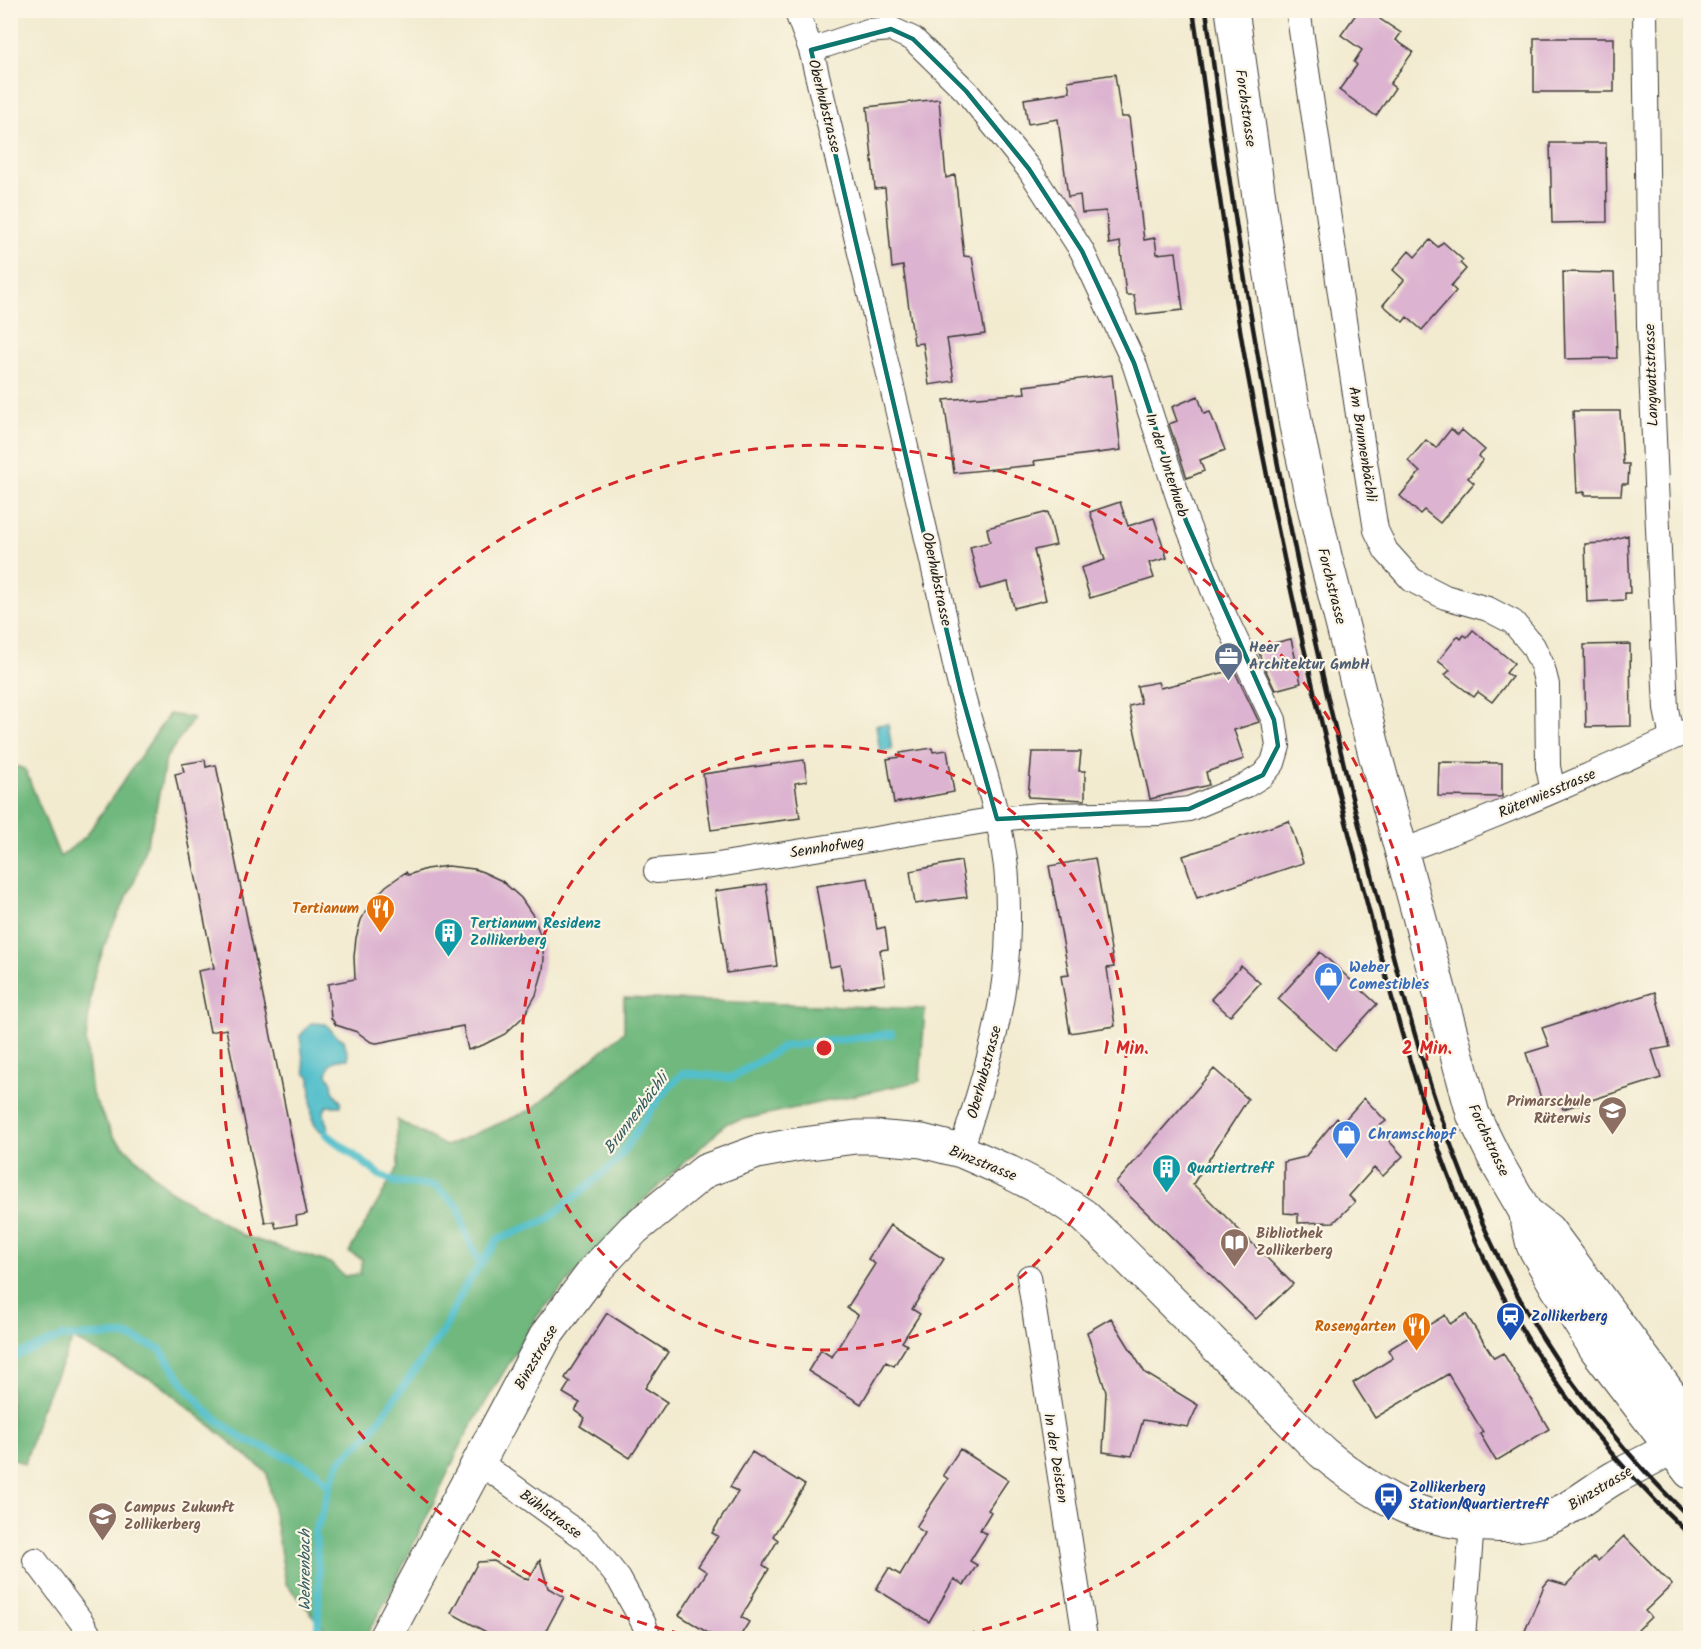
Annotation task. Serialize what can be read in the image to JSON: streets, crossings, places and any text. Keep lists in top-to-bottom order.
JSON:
{
  "streets": {
    "main road": ["Forchstrasse", "Binzstrasse"],
    "street": [
      "Oberhubstrasse",
      "Langwattstrasse",
      "Am Brunnenbächli",
      "In der Unterhueb",
      "Rüterwiesstrasse",
      "Sennhofweg",
      "In der Deisten",
      "Bühlstrasse"
    ]
  },
  "crossings": [
    ["Oberhubstrasse", "In der Unterhueb"],
    ["Oberhubstrasse", "Sennhofweg"],
    ["Oberhubstrasse", "Binzstrasse"],
    ["Forchstrasse", "Rüterwiesstrasse"],
    ["Forchstrasse", "Binzstrasse"],
    ["Langwattstrasse", "Rüterwiesstrasse"],
    ["Am Brunnenbächli", "Rüterwiesstrasse"],
    ["In der Unterhueb", "Sennhofweg"],
    ["Binzstrasse", "Bühlstrasse"]
  ],
  "water": ["Brunnenbächli", "Wehrenbach"],
  "places": {
    "office": ["Heer Architektur GmbH"],
    "restaurant": ["Tertianum", "Rosengarten"],
    "building": ["Tertianum Residenz Zollikerberg", "Quartiertreff"],
    "shop": ["Weber Comestibles", "Chramschopf"],
    "school or university": ["Primarschule Rüterwis", "Campus Zukunft Zollikerberg"],
    "library": ["Bibliothek Zollikerberg"],
    "station": ["Zollikerberg"],
    "bus stop": ["Zollikerberg Station/Quartiertreff"]
  },
  "rings": ["1 Min.", "2 Min."]
}
